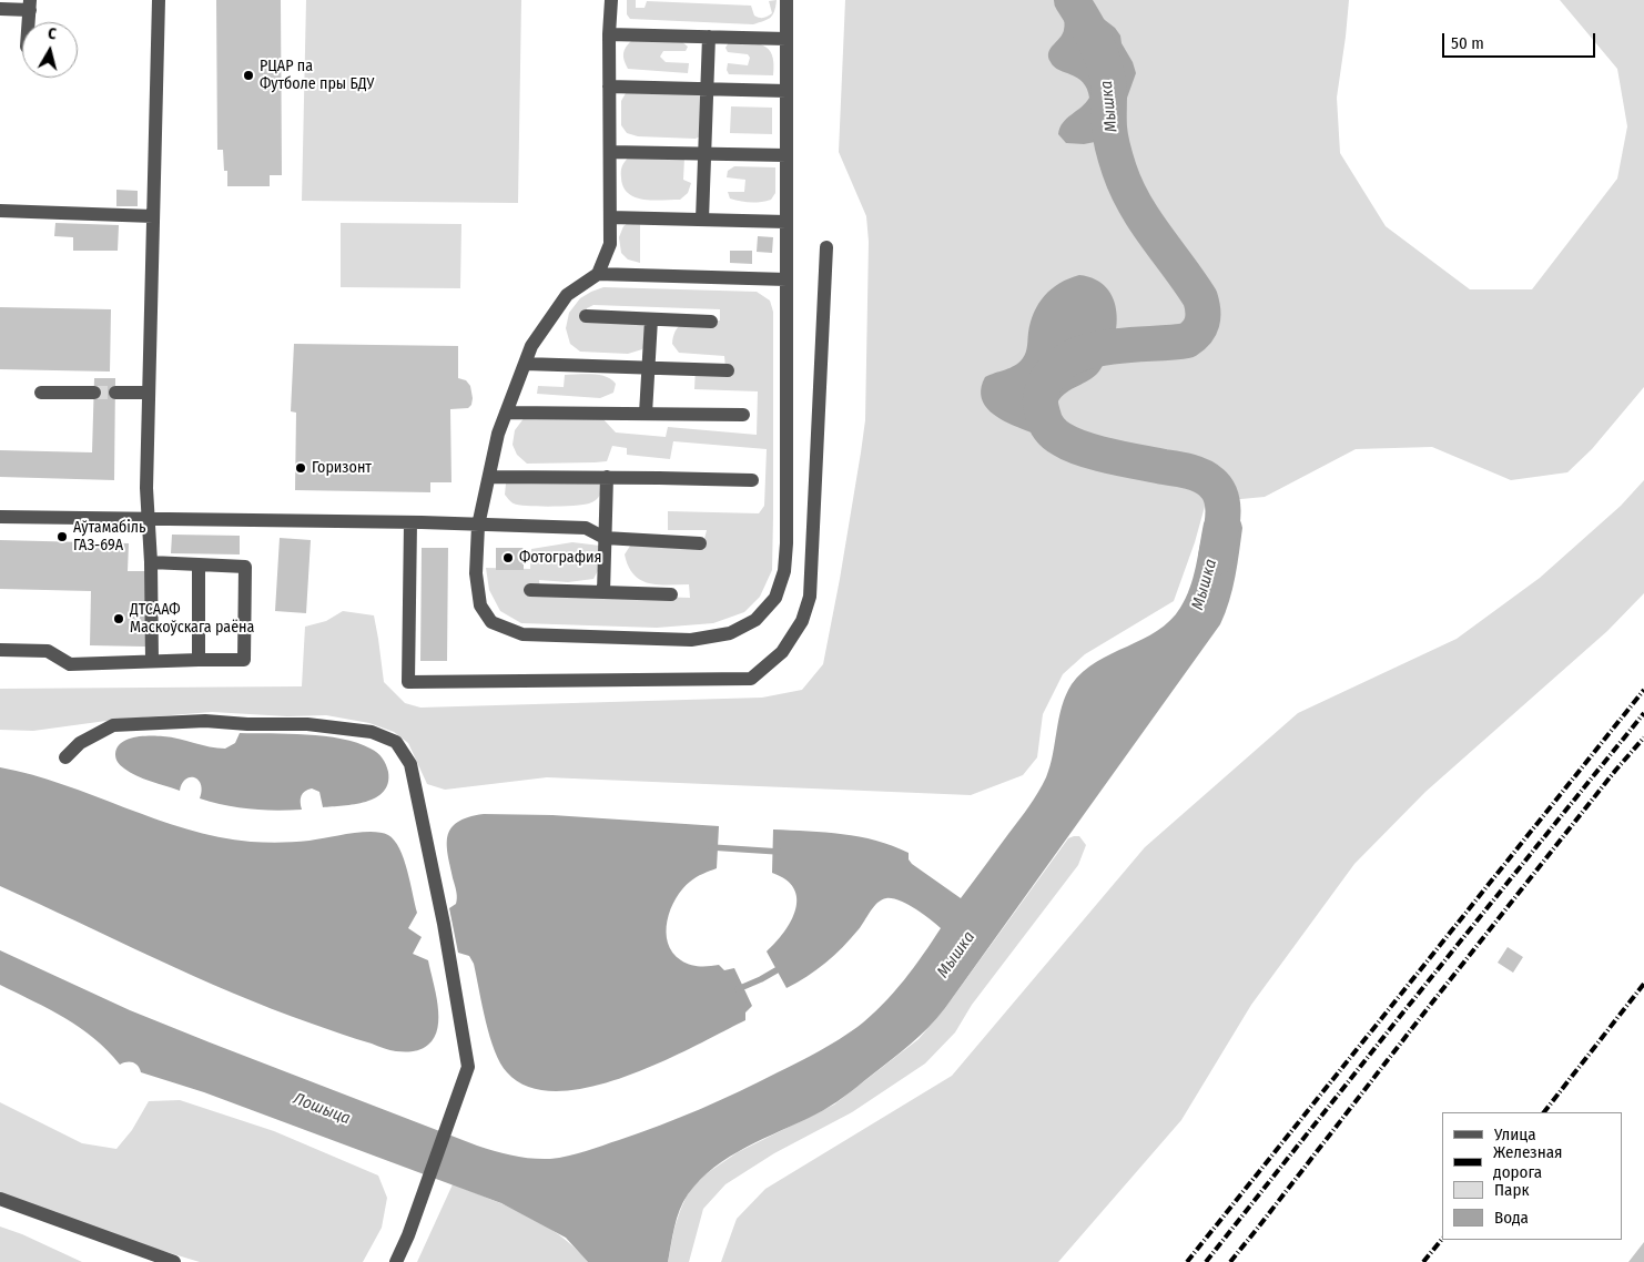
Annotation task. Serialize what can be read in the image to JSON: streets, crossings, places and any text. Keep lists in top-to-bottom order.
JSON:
{
  "water": ["Мышка", "Лошыца"],
  "places": [
    "РЦАР па Футболе пры БДУ",
    "Горизонт",
    "Аўтамабіль ГАЗ-69А",
    "Фотография",
    "ДТСААФ Маскоўскага раёна"
  ],
  "legend": [
    "Улица",
    "Железная дорога",
    "Парк",
    "Вода"
  ],
  "scale_bar": "50 m",
  "north": "top"
}
